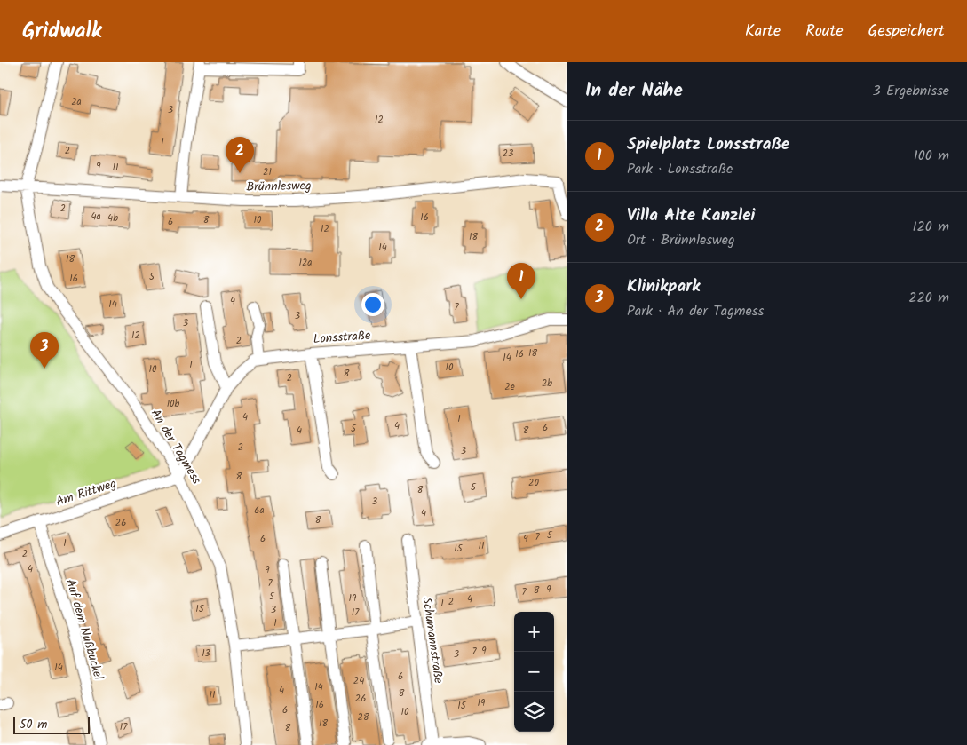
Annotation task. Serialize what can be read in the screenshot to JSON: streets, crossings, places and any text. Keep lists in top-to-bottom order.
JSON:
{
  "streets": {
    "street": [
      "Brünnlesweg",
      "Lonsstraße",
      "An der Tagmess",
      "Am Rittweg",
      "Auf dem Nußbuckel",
      "Schumannstraße"
    ]
  },
  "crossings": [
    ["Brünnlesweg", "An der Tagmess"],
    ["Lonsstraße", "An der Tagmess"],
    ["Lonsstraße", "Am Rittweg"],
    ["An der Tagmess", "Am Rittweg"],
    ["Am Rittweg", "Auf dem Nußbuckel"]
  ],
  "house_numbers": [
    "2a",
    "3",
    "12",
    "1",
    "2",
    "23",
    "9",
    "11",
    "21",
    "2",
    "4a",
    "16",
    "4b",
    "8",
    "10",
    "6",
    "12",
    "18",
    "14",
    "18",
    "12a",
    "5",
    "16",
    "4",
    "14",
    "7",
    "3",
    "3",
    "12",
    "2",
    "18",
    "16",
    "14",
    "1",
    "10",
    "10",
    "8",
    "2",
    "2b",
    "2e",
    "10b",
    "4",
    "1",
    "4",
    "6",
    "5",
    "4",
    "8",
    "2",
    "3",
    "8",
    "20",
    "5",
    "8",
    "3",
    "6a",
    "4",
    "8",
    "26",
    "5",
    "7",
    "6",
    "9",
    "1",
    "11",
    "15",
    "2",
    "4",
    "9",
    "7",
    "9",
    "8",
    "7",
    "5",
    "19",
    "4",
    "2",
    "1",
    "15",
    "3",
    "17",
    "1",
    "9",
    "7",
    "13",
    "3",
    "14",
    "6",
    "24",
    "14",
    "4",
    "8",
    "11",
    "26",
    "19",
    "16",
    "15",
    "6",
    "10",
    "28",
    "18",
    "17",
    "8"
  ],
  "scale_bar": "50 m",
  "page": {
    "header": "Gridwalk",
    "nav": ["Karte", "Route", "Gespeichert"],
    "heading": ["In der Nähe", "3 Ergebnisse"],
    "list": [
      {
        "mark": "1",
        "name": "Spielplatz Lonsstraße",
        "note": "Park · Lonsstraße",
        "value": "100 m"
      },
      {
        "mark": "2",
        "name": "Villa Alte Kanzlei",
        "note": "Ort · Brünnlesweg",
        "value": "120 m"
      },
      {
        "mark": "3",
        "name": "Klinikpark",
        "note": "Park · An der Tagmess",
        "value": "220 m"
      }
    ],
    "pins": ["2", "1", "3"],
    "map_buttons": ["+", "−"],
    "scale": "50 m"
  }
}
